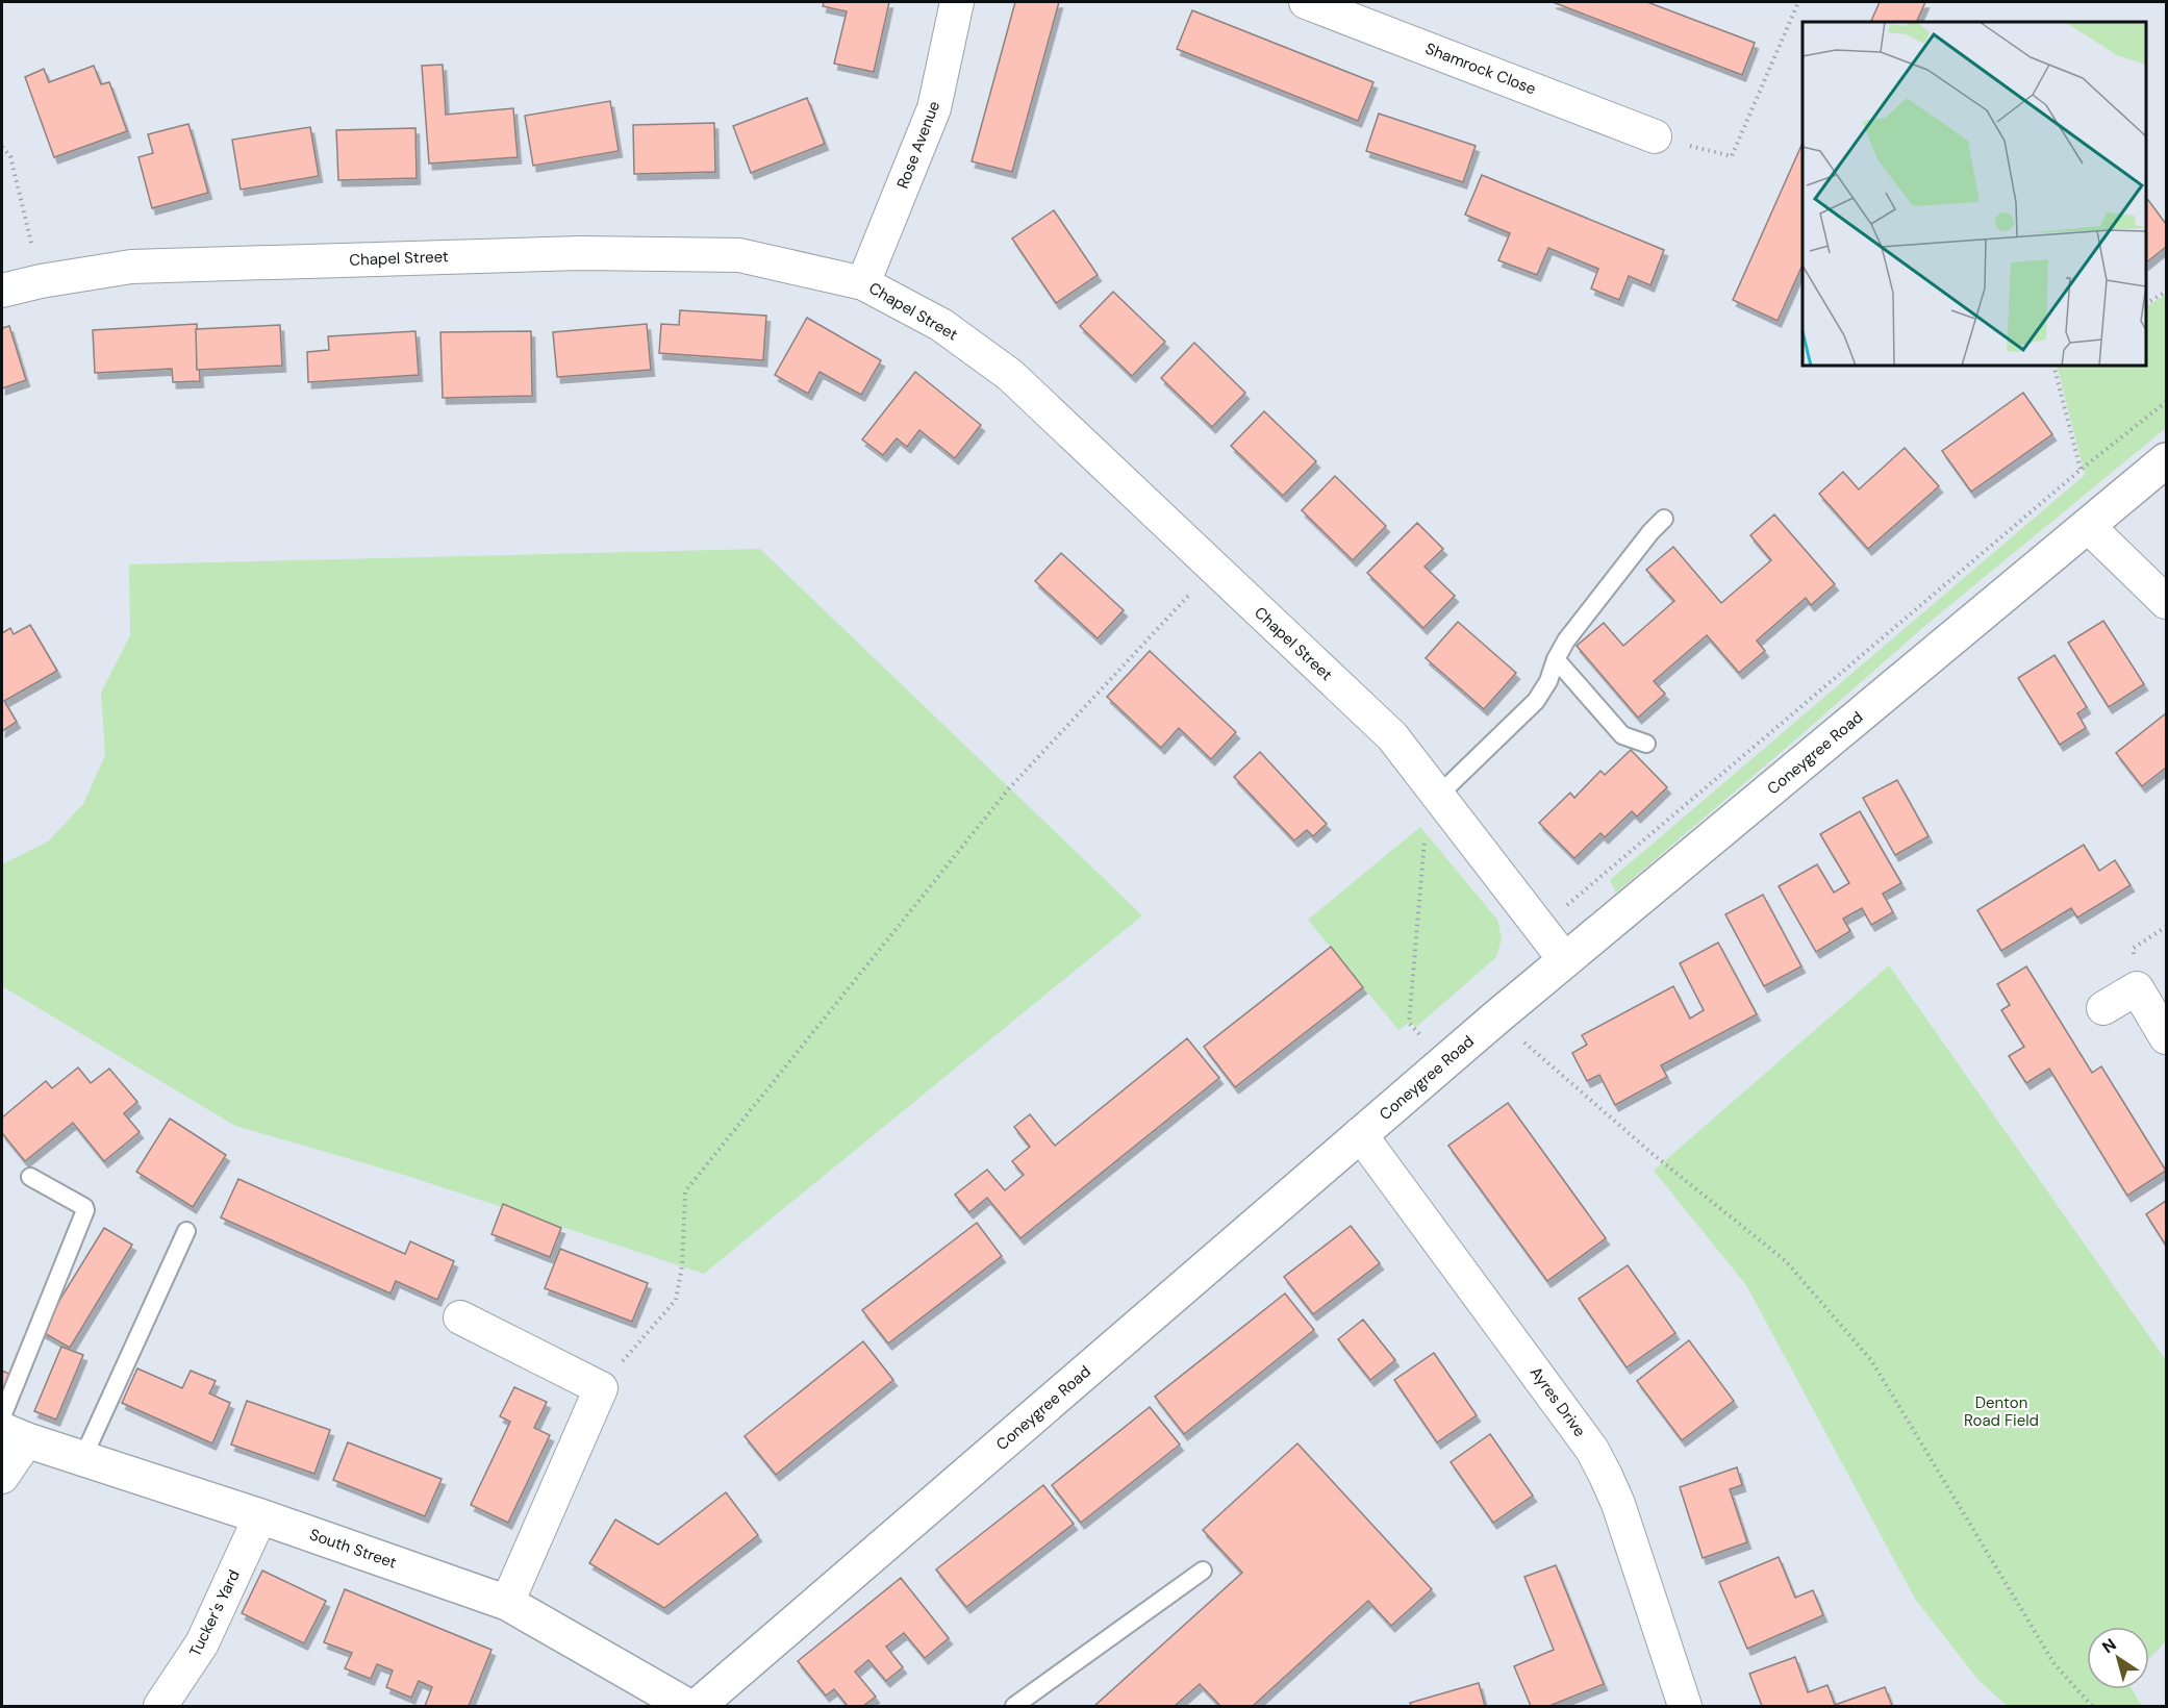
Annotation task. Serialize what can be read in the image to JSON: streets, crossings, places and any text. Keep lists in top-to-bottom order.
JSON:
{
  "streets": {
    "street": [
      "Shamrock Close",
      "Rose Avenue",
      "Chapel Street",
      "Coneygree Road",
      "Ayres Drive",
      "South Street",
      "Tucker's Yard"
    ]
  },
  "crossings": [
    ["Rose Avenue", "Chapel Street"],
    ["Chapel Street", "Coneygree Road"],
    ["Coneygree Road", "Ayres Drive"],
    ["South Street", "Tucker's Yard"]
  ],
  "parks": ["Denton Road Field"],
  "north": "top left"
}
